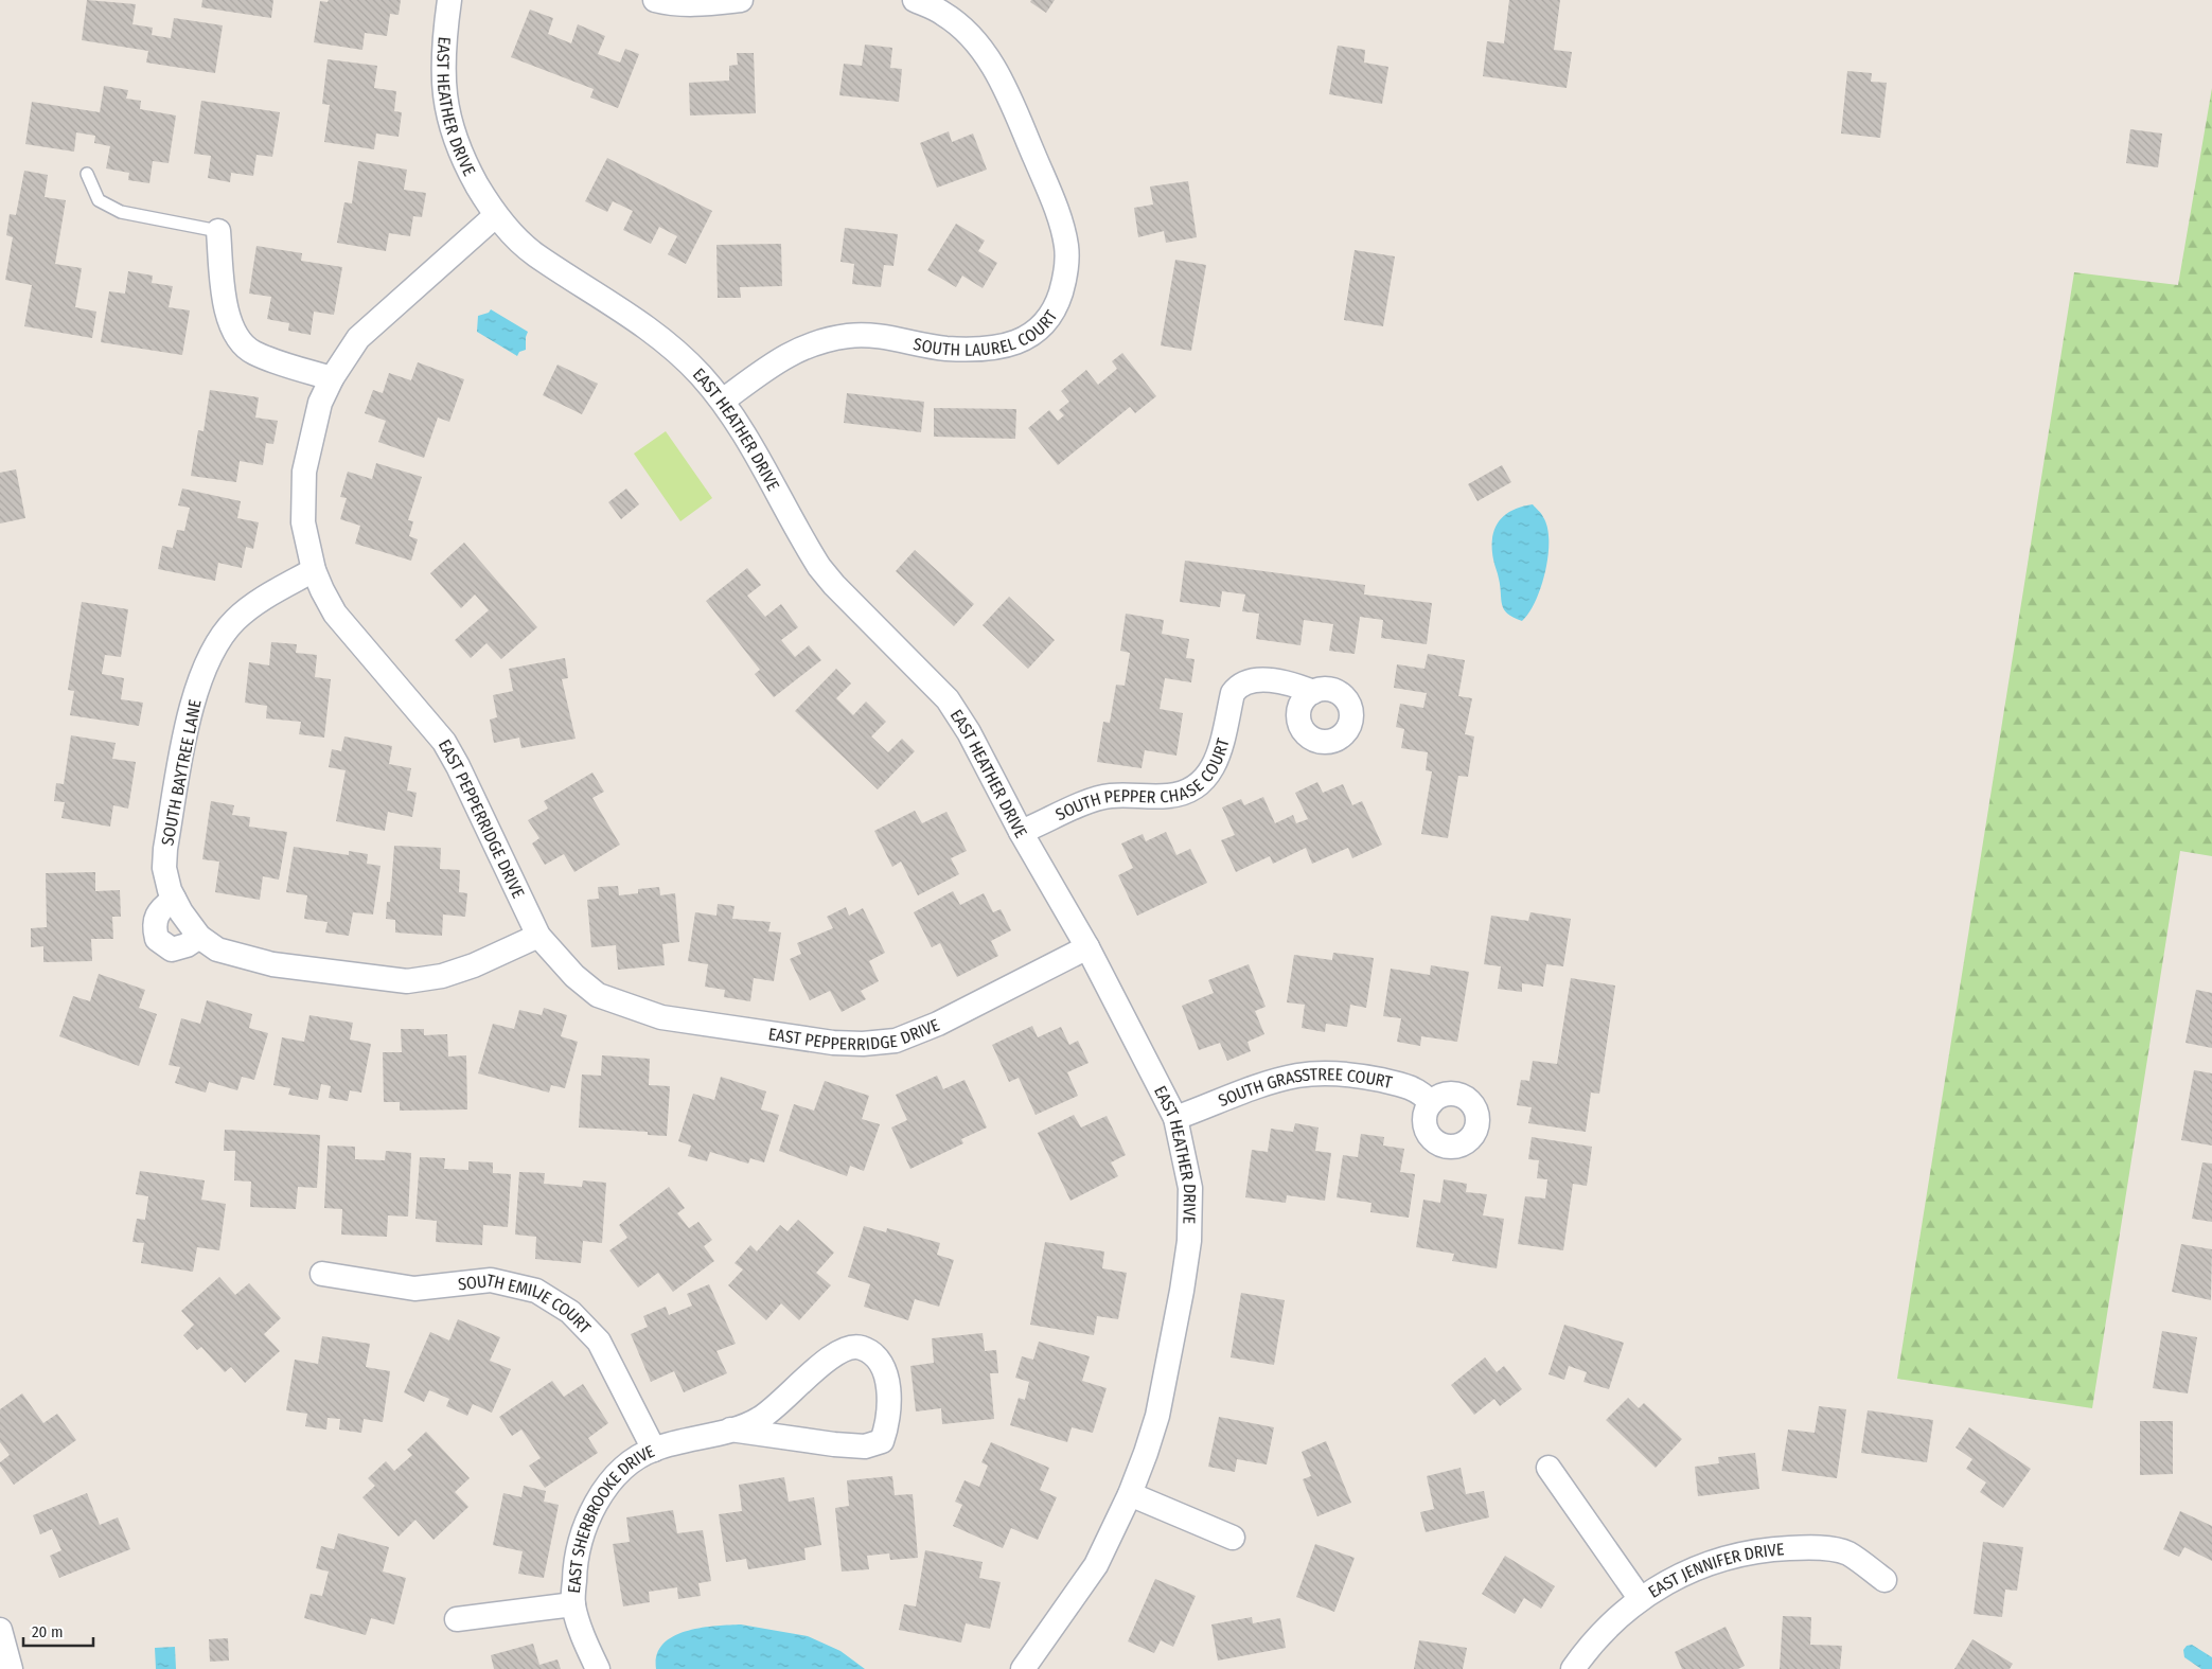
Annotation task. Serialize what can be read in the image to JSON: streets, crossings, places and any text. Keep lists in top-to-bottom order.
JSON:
{
  "streets": {
    "street": [
      "EAST HEATHER DRIVE",
      "SOUTH LAUREL COURT",
      "SOUTH BAYTREE LANE",
      "SOUTH PEPPER CHASE COURT",
      "EAST PEPPERRIDGE DRIVE",
      "SOUTH GRASSTREE COURT",
      "SOUTH EMILIE COURT",
      "EAST SHERBROOKE DRIVE",
      "EAST JENNIFER DRIVE"
    ]
  },
  "crossings": [
    ["EAST HEATHER DRIVE", "SOUTH LAUREL COURT"],
    ["EAST HEATHER DRIVE", "SOUTH PEPPER CHASE COURT"],
    ["EAST HEATHER DRIVE", "EAST PEPPERRIDGE DRIVE"],
    ["EAST HEATHER DRIVE", "SOUTH GRASSTREE COURT"],
    ["SOUTH BAYTREE LANE", "EAST PEPPERRIDGE DRIVE"],
    ["SOUTH EMILIE COURT", "EAST SHERBROOKE DRIVE"]
  ],
  "scale_bar": "20 m"
}
